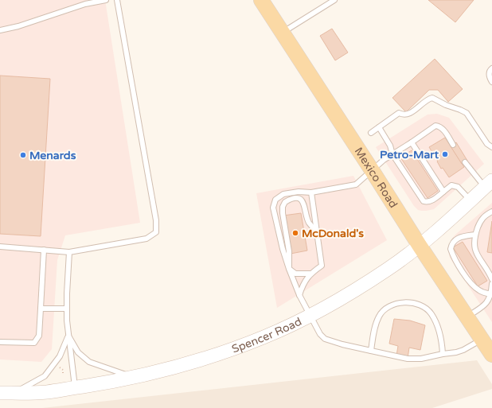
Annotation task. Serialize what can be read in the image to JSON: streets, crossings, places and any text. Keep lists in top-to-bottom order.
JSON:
{
  "streets": {
    "main road": ["Mexico Road", "Spencer Road"]
  },
  "crossings": [
    ["Mexico Road", "Spencer Road"]
  ],
  "places": ["Petro-Mart", "Menards", "McDonald's"]
}
